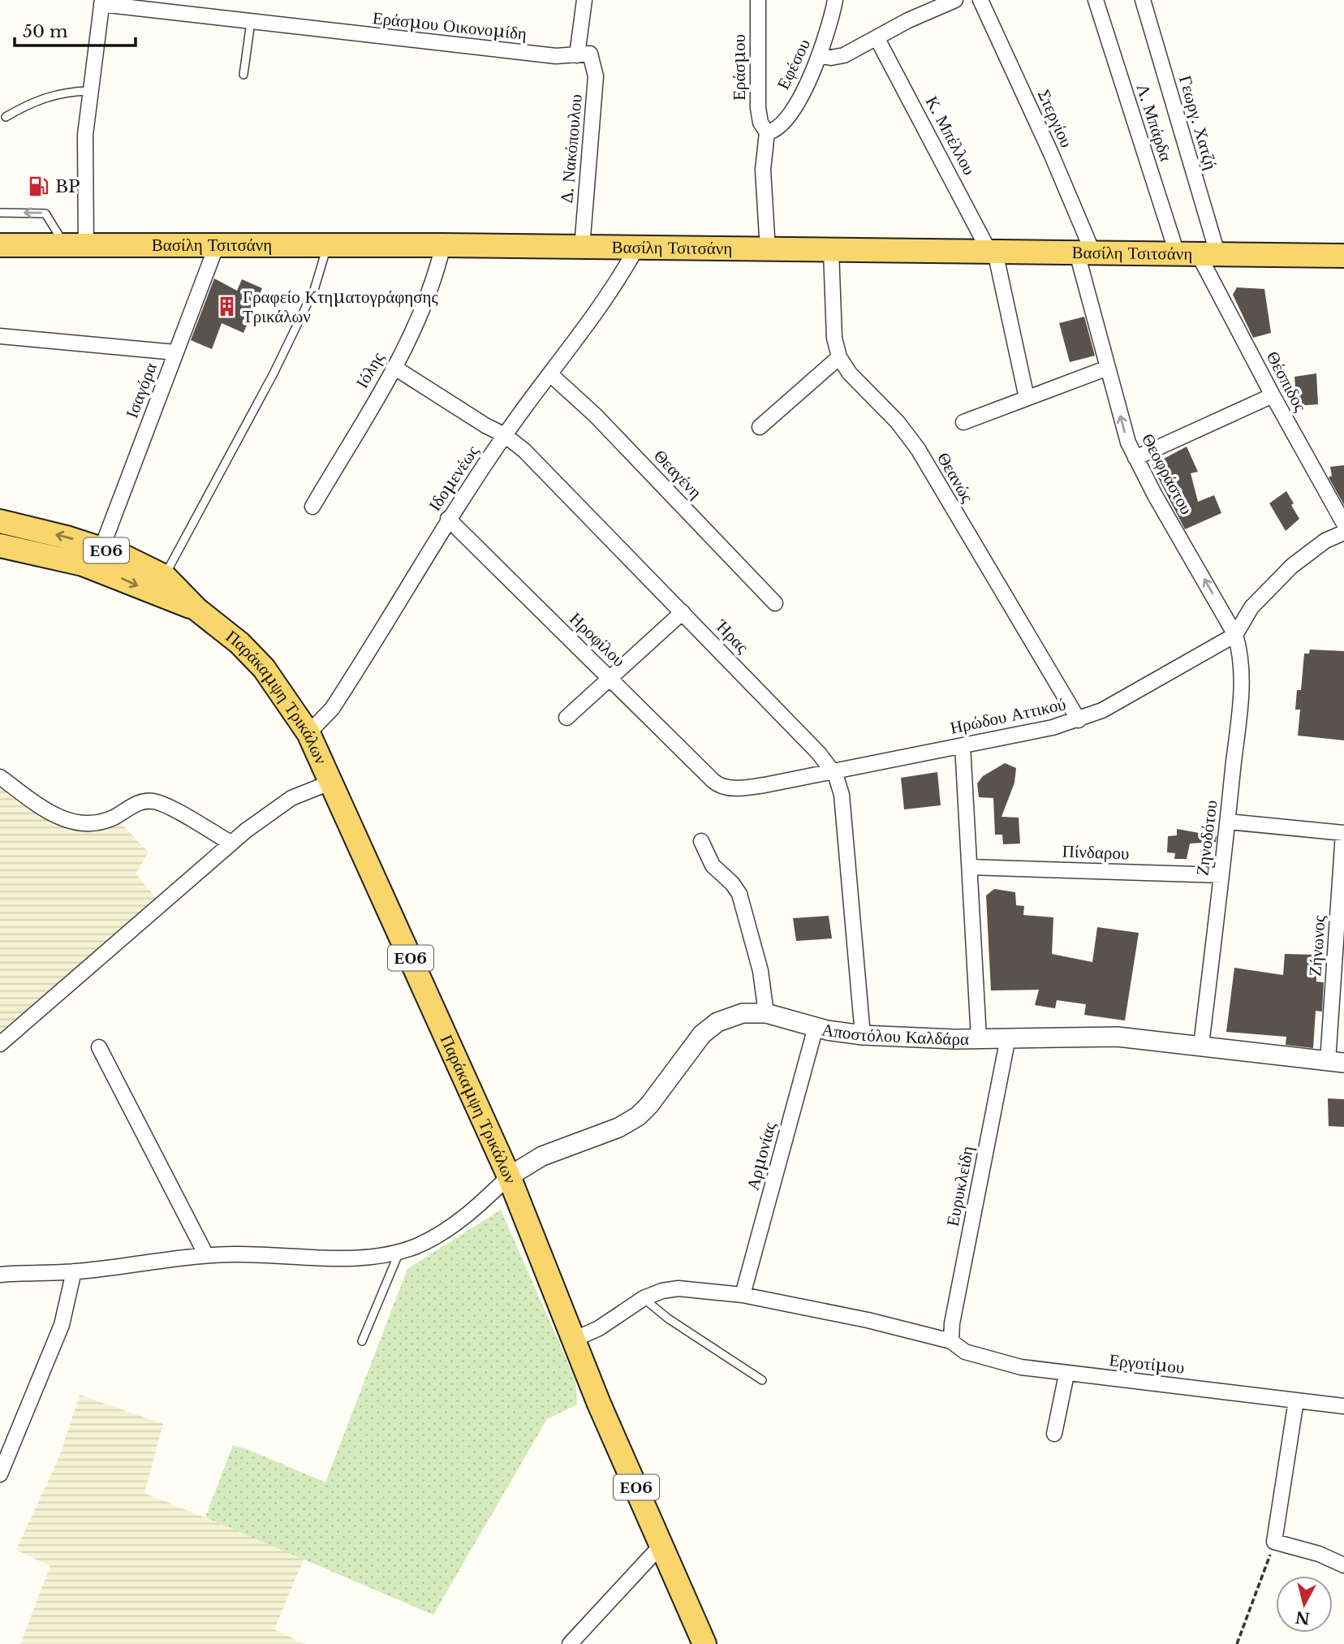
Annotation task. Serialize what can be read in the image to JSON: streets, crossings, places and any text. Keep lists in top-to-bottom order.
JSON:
{
  "streets": {
    "main road": ["Βασίλη Τσιτσάνη", "ΕΟ6", "Παράκαμψη Τρικάλων"],
    "street": [
      "Εράσμου Οικονομίδη",
      "Εφέσου",
      "Εράσμου",
      "Στεργίου",
      "Λ. Μπάρδα",
      "Γεωργ. Χατζή",
      "Κ. Μπέλλου",
      "Δ. Νακόπουλου",
      "Ιόλης",
      "Θέσπιδος",
      "Ισαγόρα",
      "Θεαγένη",
      "Θεοφράστου",
      "Θεανώς",
      "Ιδομενέως",
      "Ήρας",
      "Ηροφίλου",
      "Ηρώδου Αττικού",
      "Ζηνοδότου",
      "Πίνδαρου",
      "Ζήνωνος",
      "Αποστόλου Καλδάρα",
      "Αρμονίας",
      "Ευρυκλείδη",
      "Εργοτίμου"
    ]
  },
  "crossings": [
    ["Εράσμου Οικονομίδη", "Δ. Νακόπουλου"],
    ["Εφέσου", "Εράσμου"],
    ["Στεργίου", "Βασίλη Τσιτσάνη"],
    ["Στεργίου", "Θεοφράστου"],
    ["Λ. Μπάρδα", "Γεωργ. Χατζή"],
    ["Λ. Μπάρδα", "Βασίλη Τσιτσάνη"],
    ["Λ. Μπάρδα", "Θέσπιδος"],
    ["Γεωργ. Χατζή", "Βασίλη Τσιτσάνη"],
    ["Γεωργ. Χατζή", "Θέσπιδος"],
    ["Κ. Μπέλλου", "Βασίλη Τσιτσάνη"],
    ["Δ. Νακόπουλου", "Βασίλη Τσιτσάνη"],
    ["Βασίλη Τσιτσάνη", "Ιόλης"],
    ["Βασίλη Τσιτσάνη", "Θέσπιδος"],
    ["Βασίλη Τσιτσάνη", "Ισαγόρα"],
    ["Βασίλη Τσιτσάνη", "Θεοφράστου"],
    ["Βασίλη Τσιτσάνη", "Θεανώς"],
    ["Βασίλη Τσιτσάνη", "Ιδομενέως"],
    ["Ιόλης", "Ήρας"],
    ["Ισαγόρα", "Παράκαμψη Τρικάλων"],
    ["Θεαγένη", "Ιδομενέως"],
    ["Θεοφράστου", "Ηρώδου Αττικού"],
    ["Θεοφράστου", "Ζηνοδότου"],
    ["Θεανώς", "Ηρώδου Αττικού"],
    ["Ιδομενέως", "Ήρας"],
    ["Ιδομενέως", "Ηροφίλου"],
    ["Ιδομενέως", "Παράκαμψη Τρικάλων"],
    ["Ήρας", "Ηρώδου Αττικού"],
    ["Ήρας", "Αποστόλου Καλδάρα"],
    ["Ηροφίλου", "Ηρώδου Αττικού"],
    ["Παράκαμψη Τρικάλων", "Αποστόλου Καλδάρα"],
    ["Παράκαμψη Τρικάλων", "Εργοτίμου"],
    ["Ηρώδου Αττικού", "Ζηνοδότου"],
    ["Ζηνοδότου", "Πίνδαρου"],
    ["Ζηνοδότου", "Αποστόλου Καλδάρα"],
    ["Ζήνωνος", "Αποστόλου Καλδάρα"],
    ["Αποστόλου Καλδάρα", "Αρμονίας"],
    ["Αποστόλου Καλδάρα", "Ευρυκλείδη"],
    ["Αρμονίας", "Εργοτίμου"],
    ["Ευρυκλείδη", "Εργοτίμου"]
  ],
  "one_way": ["Θεοφράστου"],
  "places": {
    "fuel station": ["BP"],
    "building": ["Γραφείο Κτηματογράφησης Τρικάλων"]
  },
  "scale_bar": "50 m",
  "north": "bottom"
}
